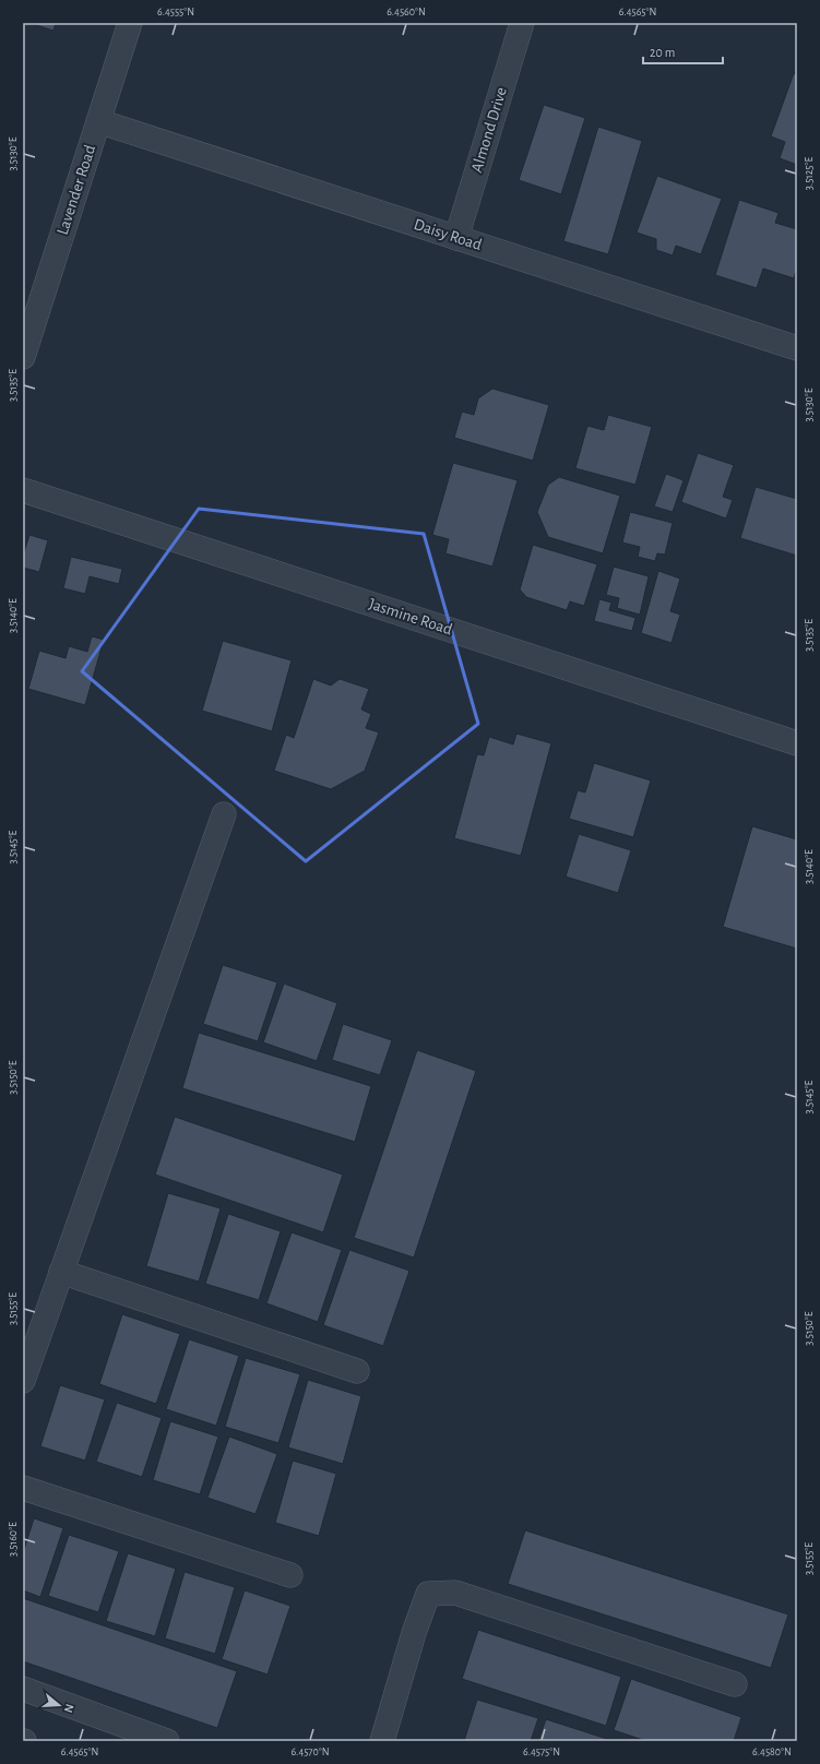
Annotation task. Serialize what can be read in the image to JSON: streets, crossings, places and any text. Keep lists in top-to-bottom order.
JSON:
{
  "streets": {
    "street": [
      "Almond Drive",
      "Lavender Road",
      "Daisy Road",
      "Jasmine Road"
    ]
  },
  "crossings": [
    ["Almond Drive", "Daisy Road"],
    ["Lavender Road", "Daisy Road"]
  ],
  "scale_bar": "20 m",
  "north": "right",
  "coordinates": [
    "6.4555°N",
    "6.4560°N",
    "6.4565°N",
    "3.5130°E",
    "3.5125°E",
    "3.5135°E",
    "3.5140°E",
    "3.5145°E",
    "3.5150°E",
    "3.5155°E",
    "3.5160°E",
    "6.4570°N",
    "6.4575°N",
    "6.4580°N"
  ]
}
